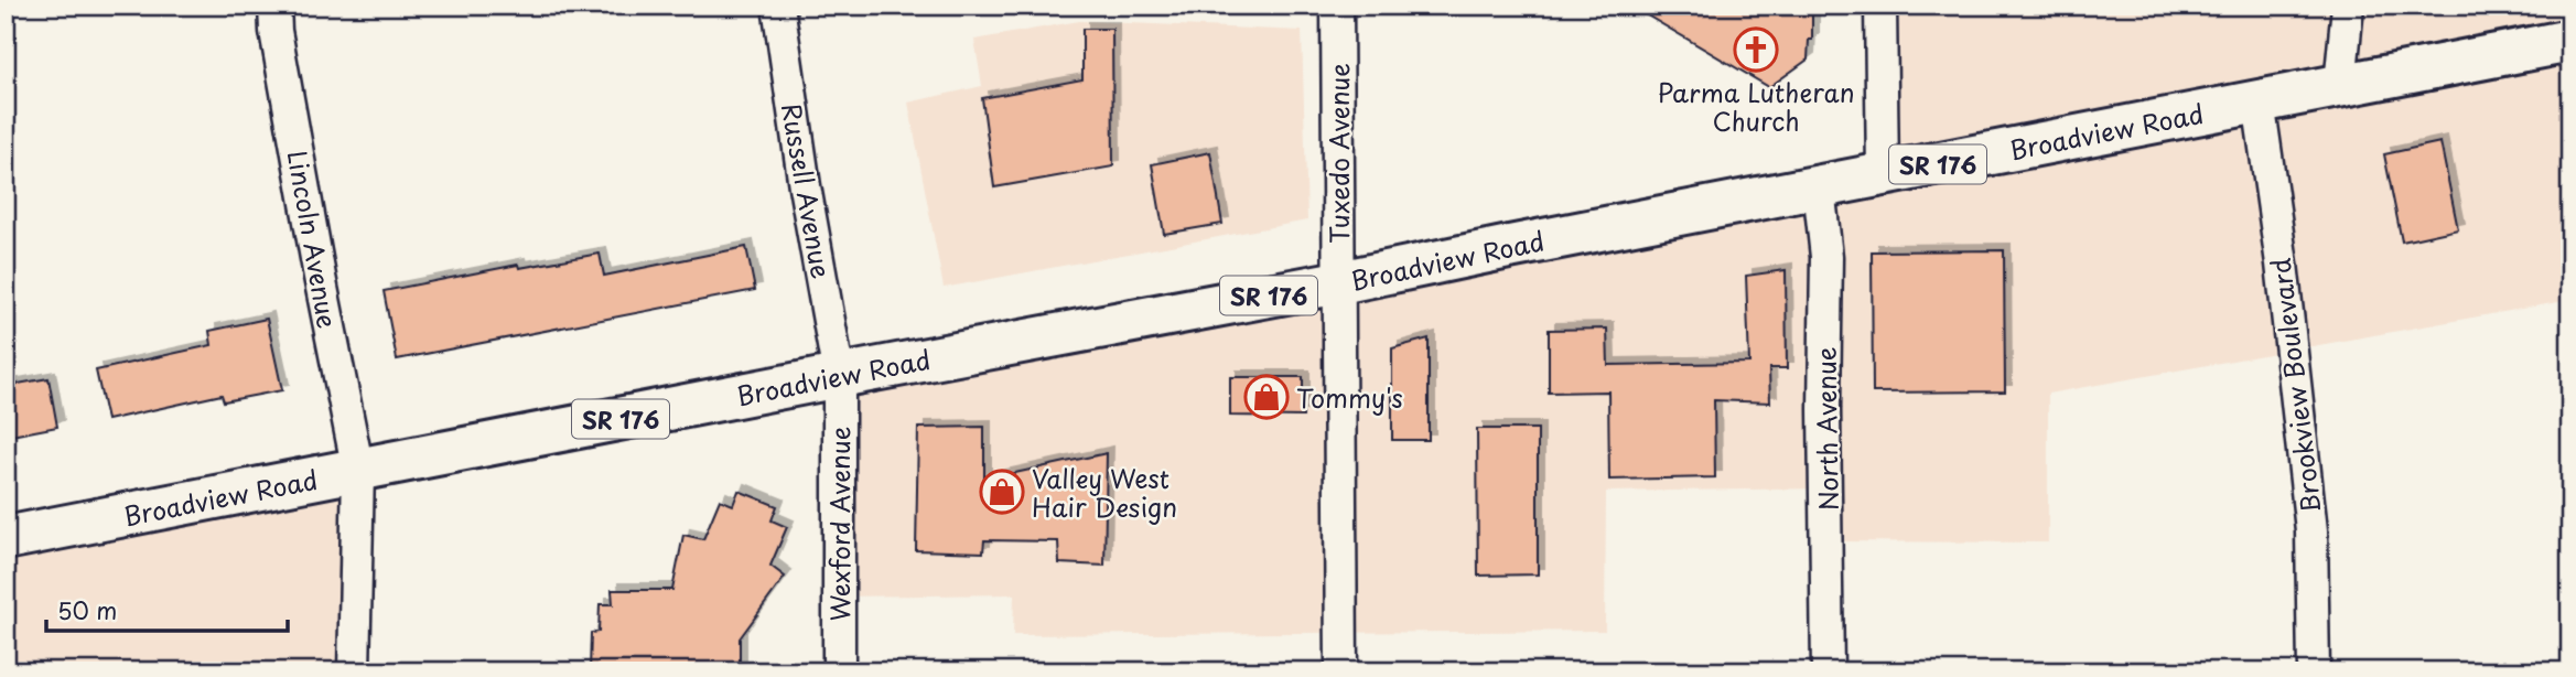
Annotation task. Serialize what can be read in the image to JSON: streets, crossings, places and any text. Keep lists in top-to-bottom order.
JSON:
{
  "streets": {
    "main road": ["Broadview Road", "SR 176"],
    "street": [
      "Tuxedo Avenue",
      "Russell Avenue",
      "Lincoln Avenue",
      "Brookview Boulevard",
      "North Avenue",
      "Wexford Avenue"
    ]
  },
  "crossings": [
    ["Broadview Road", "Tuxedo Avenue"],
    ["Broadview Road", "Russell Avenue"],
    ["Broadview Road", "Lincoln Avenue"],
    ["Broadview Road", "Brookview Boulevard"],
    ["Broadview Road", "North Avenue"],
    ["Broadview Road", "Wexford Avenue"],
    ["Russell Avenue", "Wexford Avenue"]
  ],
  "places": {
    "church": ["Parma Lutheran Church"],
    "shop": ["Tommy's", "Valley West Hair Design"]
  },
  "scale_bar": "50 m"
}
